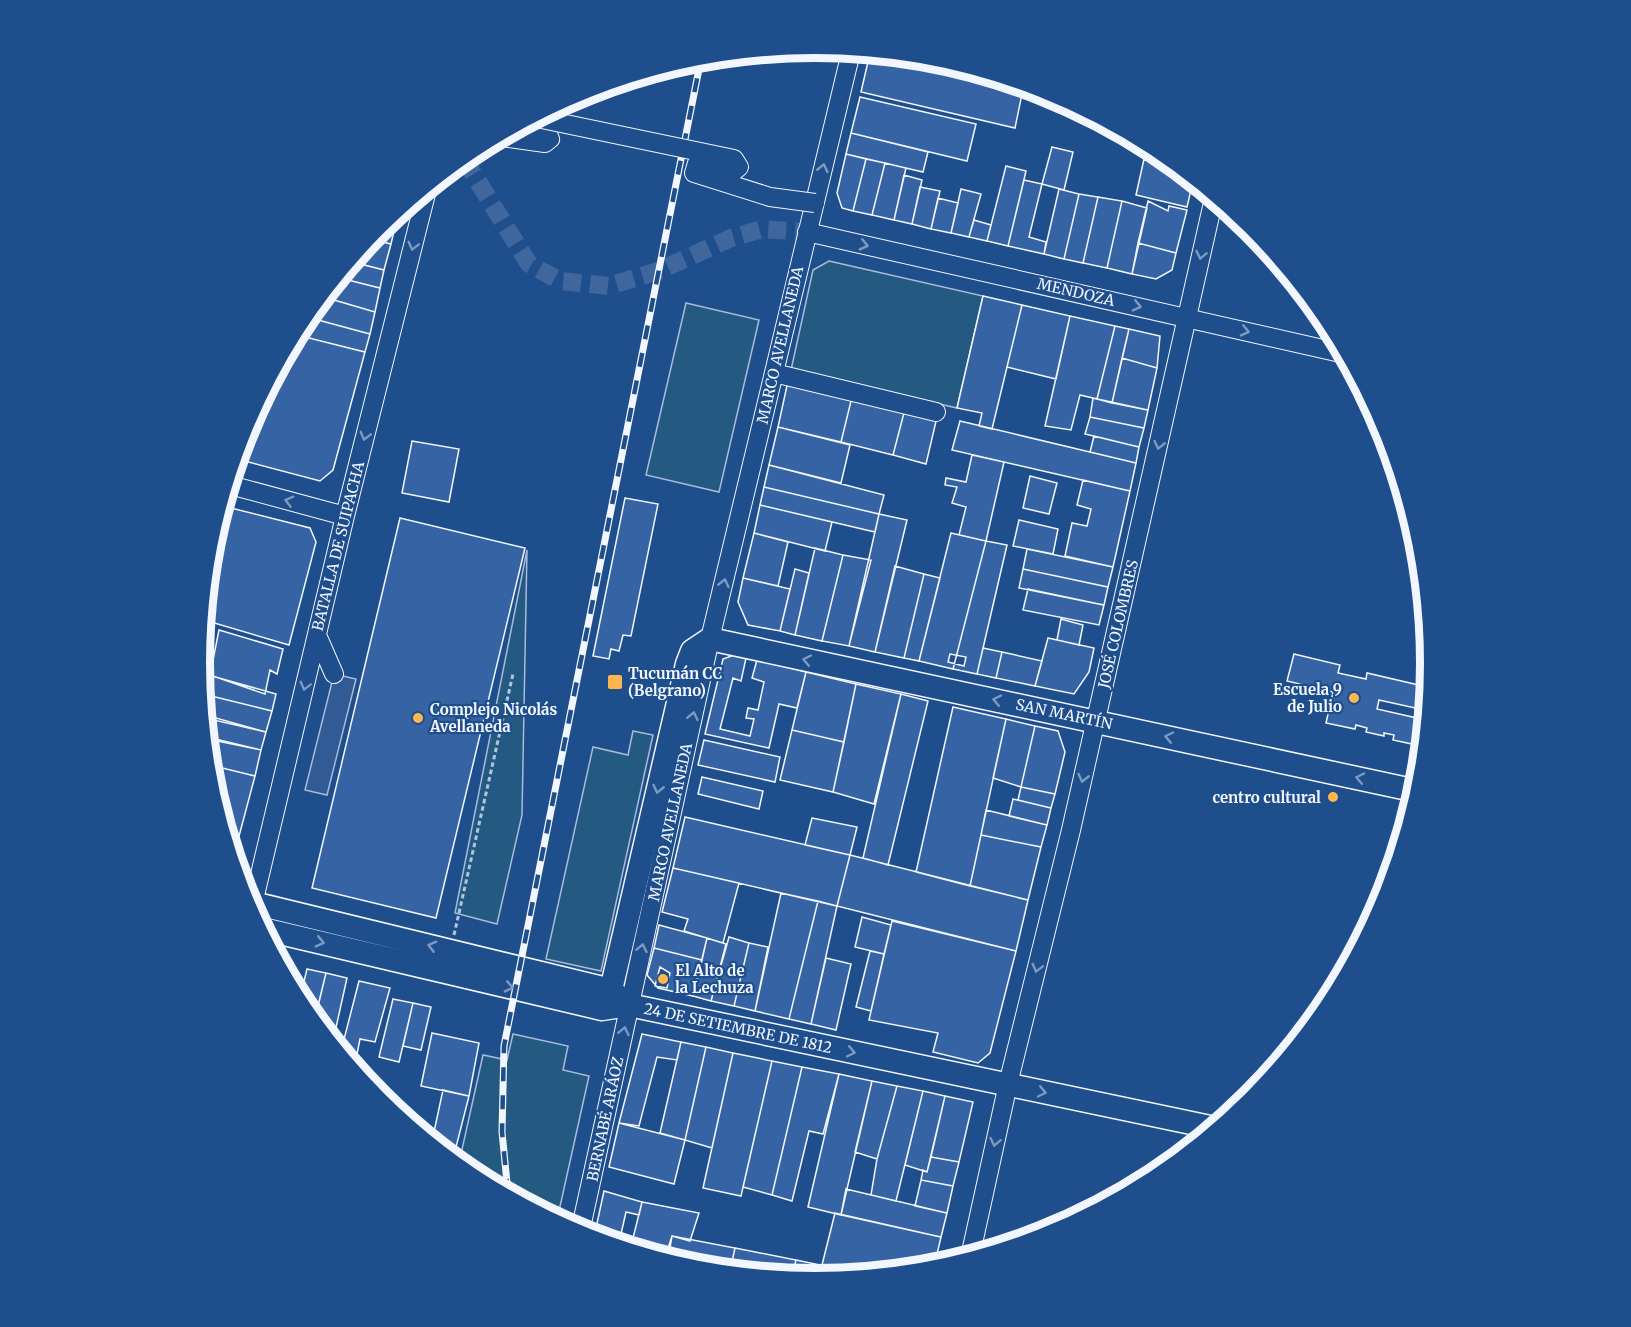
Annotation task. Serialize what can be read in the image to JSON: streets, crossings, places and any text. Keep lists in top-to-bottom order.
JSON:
{
  "streets": {
    "main road": ["MARCO AVELLANEDA", "SAN MARTÍN", "24 DE SETIEMBRE DE 1812"],
    "street": [
      "MENDOZA",
      "BATALLA DE SUIPACHA",
      "JOSÉ COLOMBRES",
      "BERNABÉ ARÁOZ"
    ]
  },
  "crossings": [
    ["MENDOZA", "MARCO AVELLANEDA"],
    ["MENDOZA", "JOSÉ COLOMBRES"],
    ["MARCO AVELLANEDA", "SAN MARTÍN"],
    ["MARCO AVELLANEDA", "24 DE SETIEMBRE DE 1812"],
    ["MARCO AVELLANEDA", "BERNABÉ ARÁOZ"],
    ["JOSÉ COLOMBRES", "SAN MARTÍN"],
    ["JOSÉ COLOMBRES", "24 DE SETIEMBRE DE 1812"],
    ["24 DE SETIEMBRE DE 1812", "BERNABÉ ARÁOZ"]
  ],
  "one_way": [
    "BATALLA DE SUIPACHA",
    "JOSÉ COLOMBRES",
    "SAN MARTÍN",
    "BERNABÉ ARÁOZ"
  ],
  "places": {
    "transit": ["Tucumán CC (Belgrano)"],
    "other": [
      "Escuela 9 de Julio",
      "Complejo Nicolás Avellaneda",
      "centro cultural",
      "El Alto de la Lechuza"
    ]
  }
}
